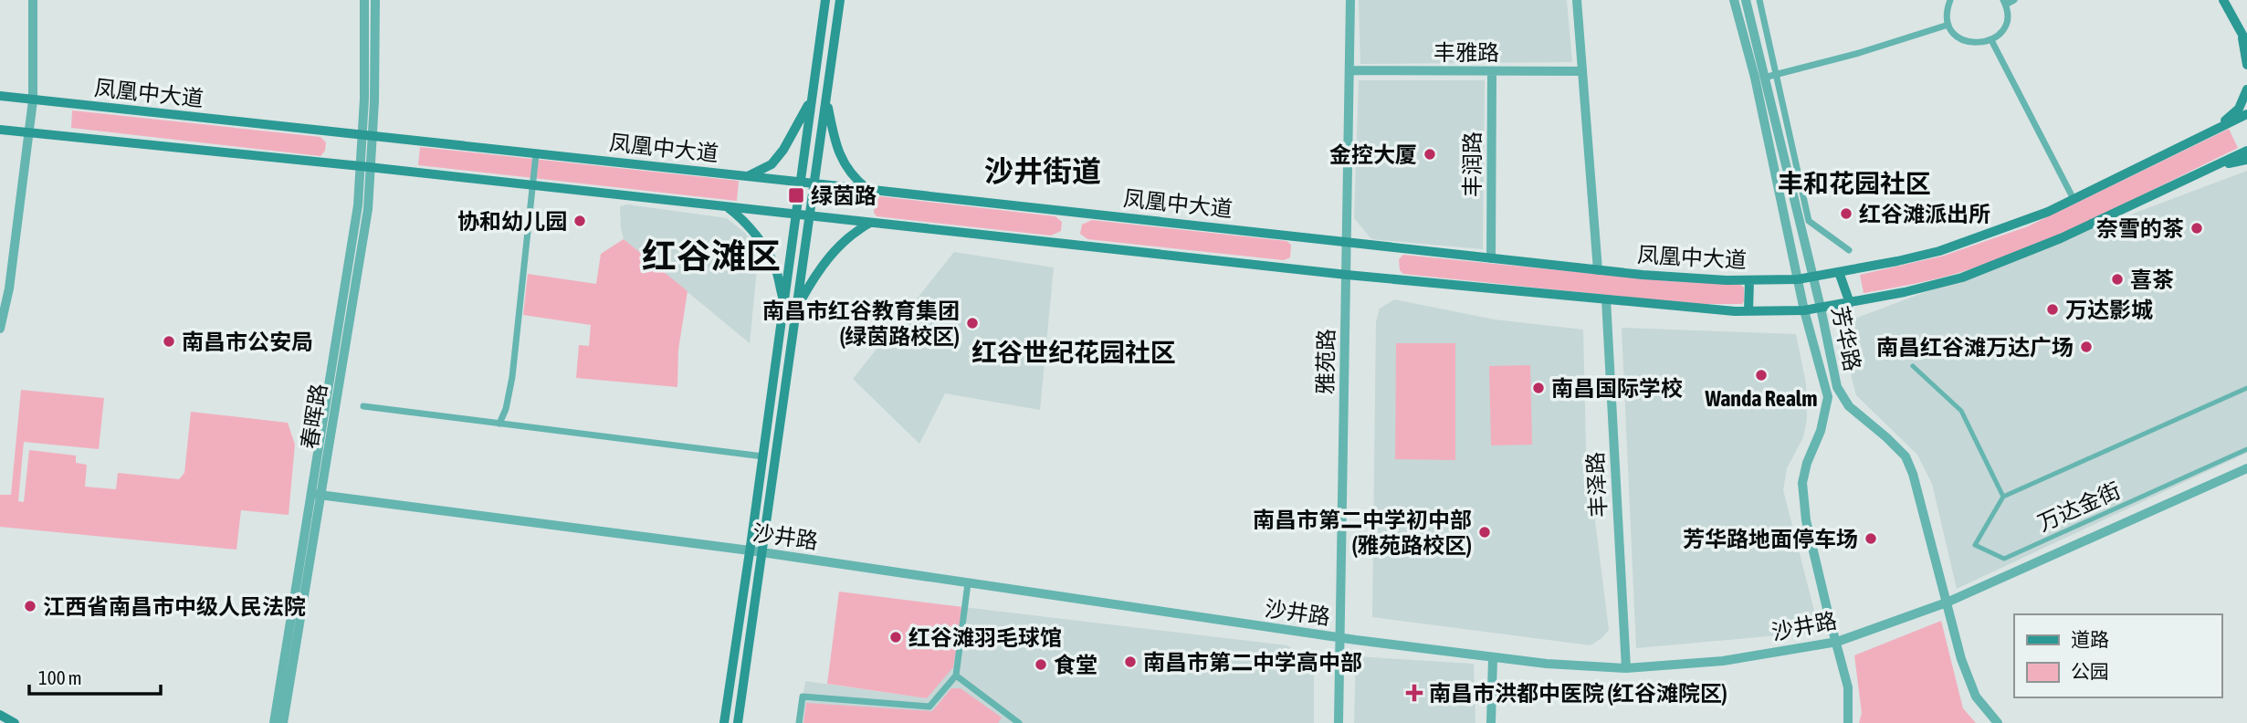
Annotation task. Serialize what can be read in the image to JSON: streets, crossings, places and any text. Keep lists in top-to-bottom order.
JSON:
{
  "streets": {
    "main road": ["凤凰中大道"],
    "street": [
      "丰雅路",
      "丰润路",
      "芳华路",
      "雅苑路",
      "春晖路",
      "丰泽路",
      "万达金街",
      "沙井路"
    ]
  },
  "crossings": [
    ["丰雅路", "丰润路"],
    ["丰雅路", "雅苑路"],
    ["凤凰中大道", "丰润路"],
    ["凤凰中大道", "芳华路"],
    ["凤凰中大道", "雅苑路"],
    ["凤凰中大道", "春晖路"],
    ["芳华路", "沙井路"],
    ["雅苑路", "沙井路"],
    ["春晖路", "沙井路"],
    ["丰泽路", "沙井路"]
  ],
  "districts": [
    "沙井街道",
    "丰和花园社区",
    "红谷滩区",
    "红谷世纪花园社区"
  ],
  "places": {
    "other": [
      "金控大厦",
      "红谷滩派出所",
      "协和幼儿园",
      "奈雪的茶",
      "喜茶",
      "万达影城",
      "南昌市红谷教育集团 (绿茵路校区)",
      "南昌市公安局",
      "南昌红谷滩万达广场",
      "Wanda Realm",
      "南昌国际学校",
      "南昌市第二中学初中部 (雅苑路校区)",
      "芳华路地面停车场",
      "江西省南昌市中级人民法院",
      "红谷滩羽毛球馆",
      "南昌市第二中学高中部",
      "食堂"
    ],
    "transit": ["绿茵路"],
    "health": ["南昌市洪都中医院 (红谷滩院区)"]
  },
  "legend": ["道路", "公园"],
  "scale_bar": "100 m"
}
